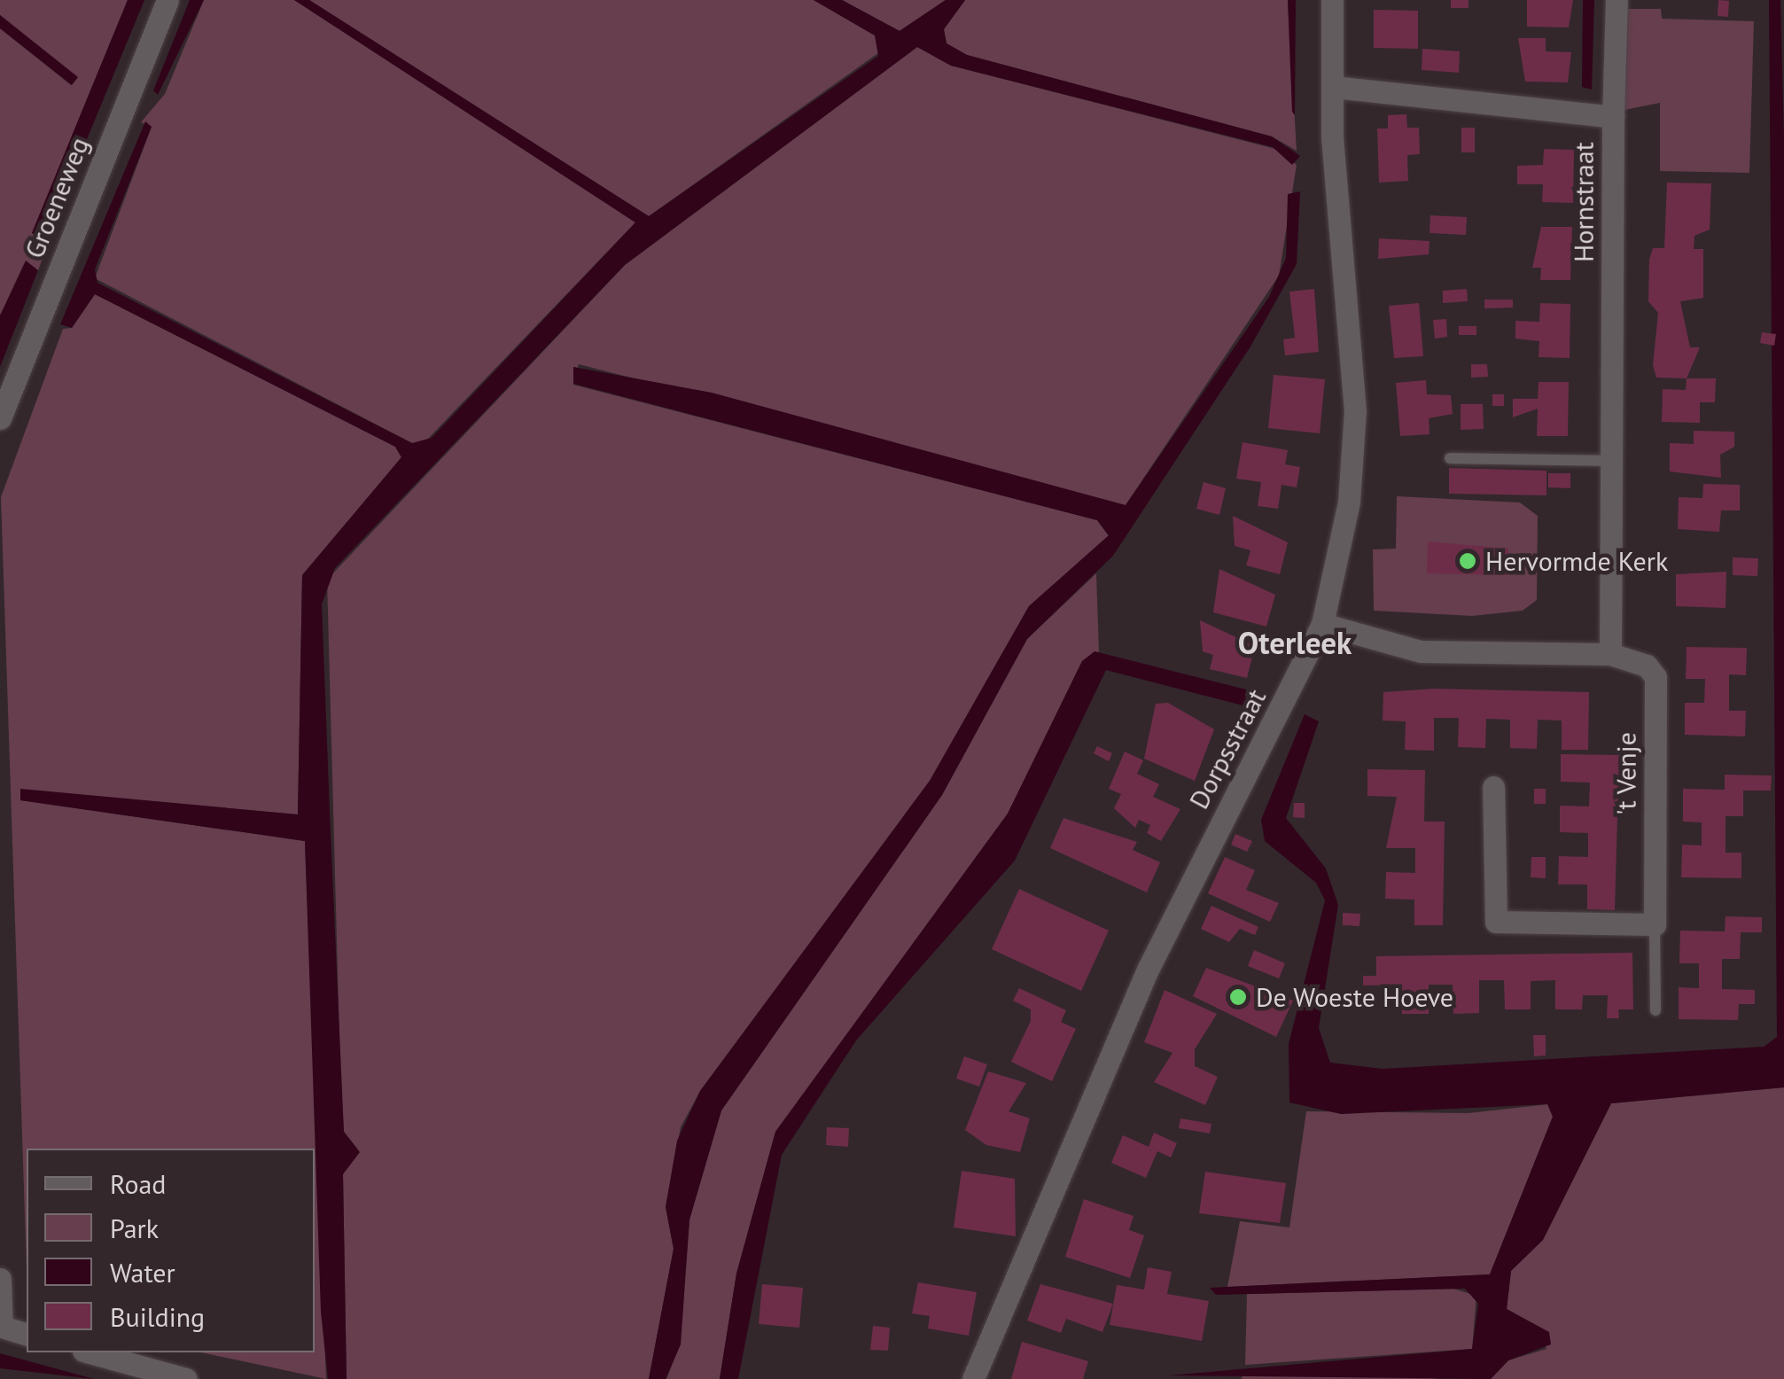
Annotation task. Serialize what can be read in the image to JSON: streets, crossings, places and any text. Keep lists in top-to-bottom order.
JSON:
{
  "streets": {
    "street": [
      "Groeneweg",
      "Hornstraat",
      "Dorpsstraat",
      "'t Venje"
    ]
  },
  "crossings": [
    ["Hornstraat", "Dorpsstraat"],
    ["Hornstraat", "'t Venje"],
    ["Dorpsstraat", "'t Venje"]
  ],
  "districts": ["Oterleek"],
  "places": ["Hervormde Kerk", "De Woeste Hoeve"],
  "legend": [
    "Road",
    "Park",
    "Water",
    "Building"
  ]
}
